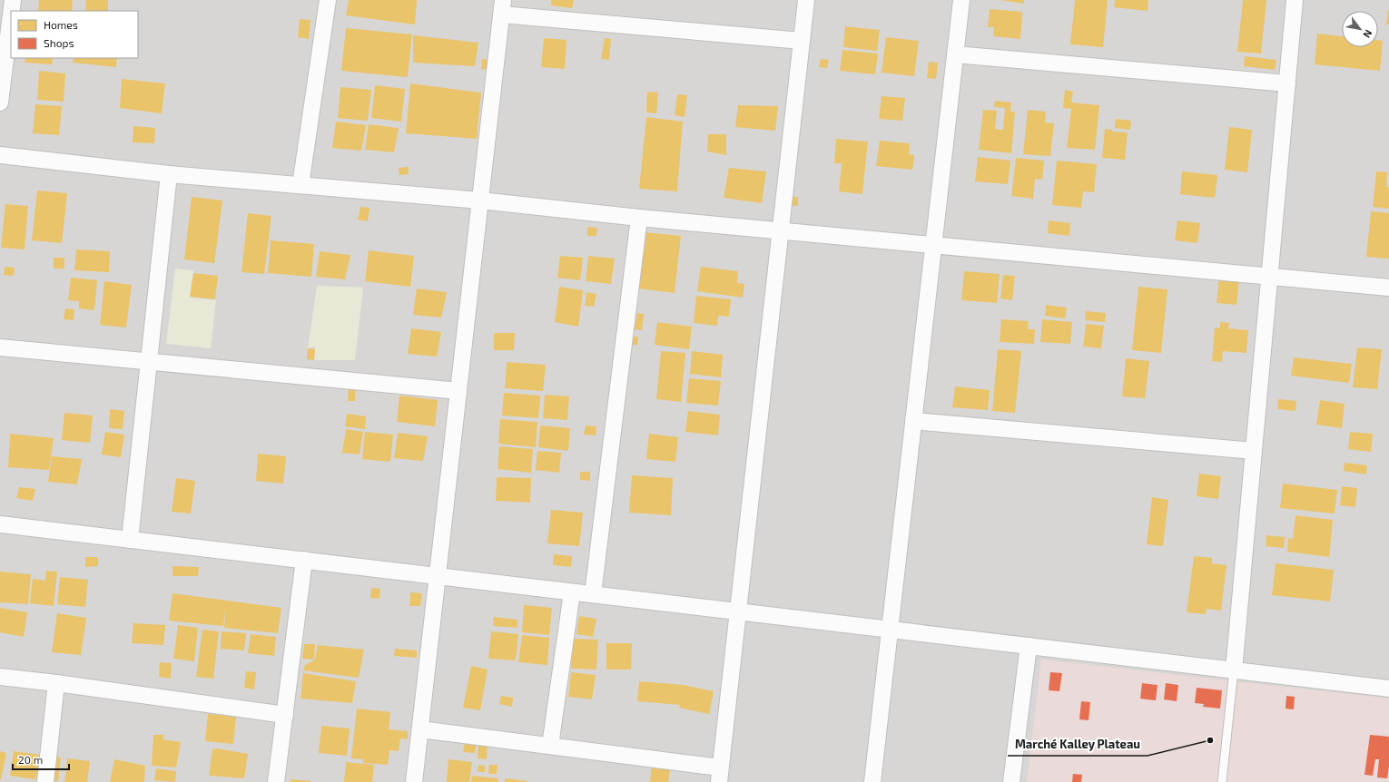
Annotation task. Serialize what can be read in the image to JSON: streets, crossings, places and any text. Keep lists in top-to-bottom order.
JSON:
{
  "places": ["Marché Kalley Plateau"],
  "legend": ["Homes", "Shops"],
  "scale_bar": "20 m",
  "north": "bottom right"
}
